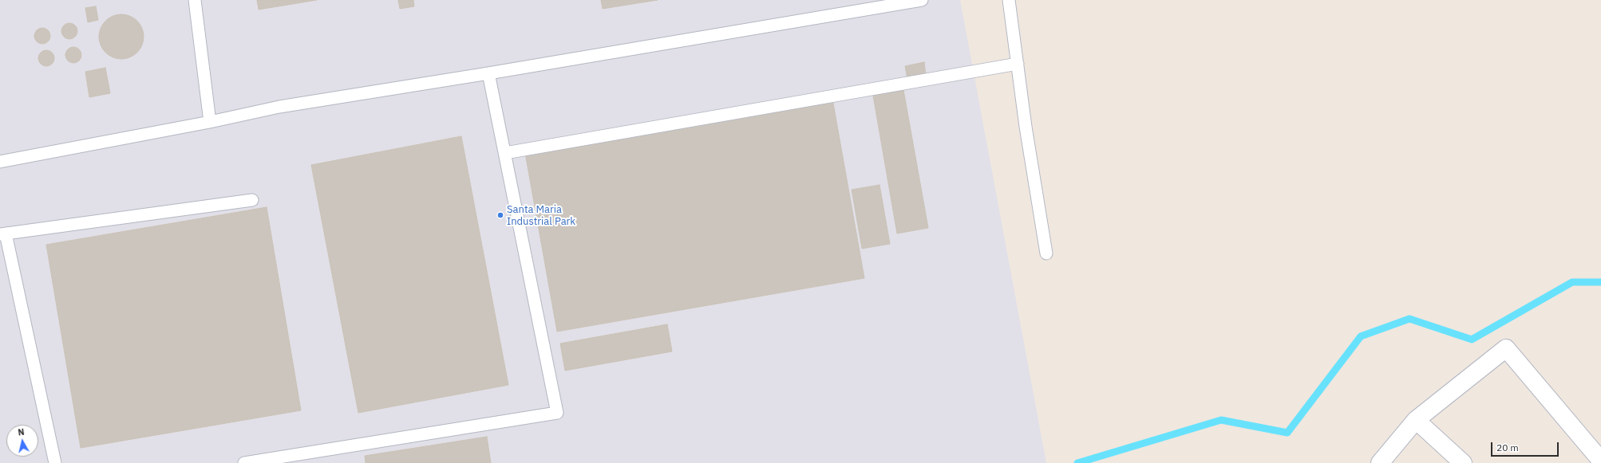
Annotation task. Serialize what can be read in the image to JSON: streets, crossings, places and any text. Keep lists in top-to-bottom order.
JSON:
{
  "places": ["Santa Maria Industrial Park"],
  "scale_bar": "20 m",
  "north": "top"
}
